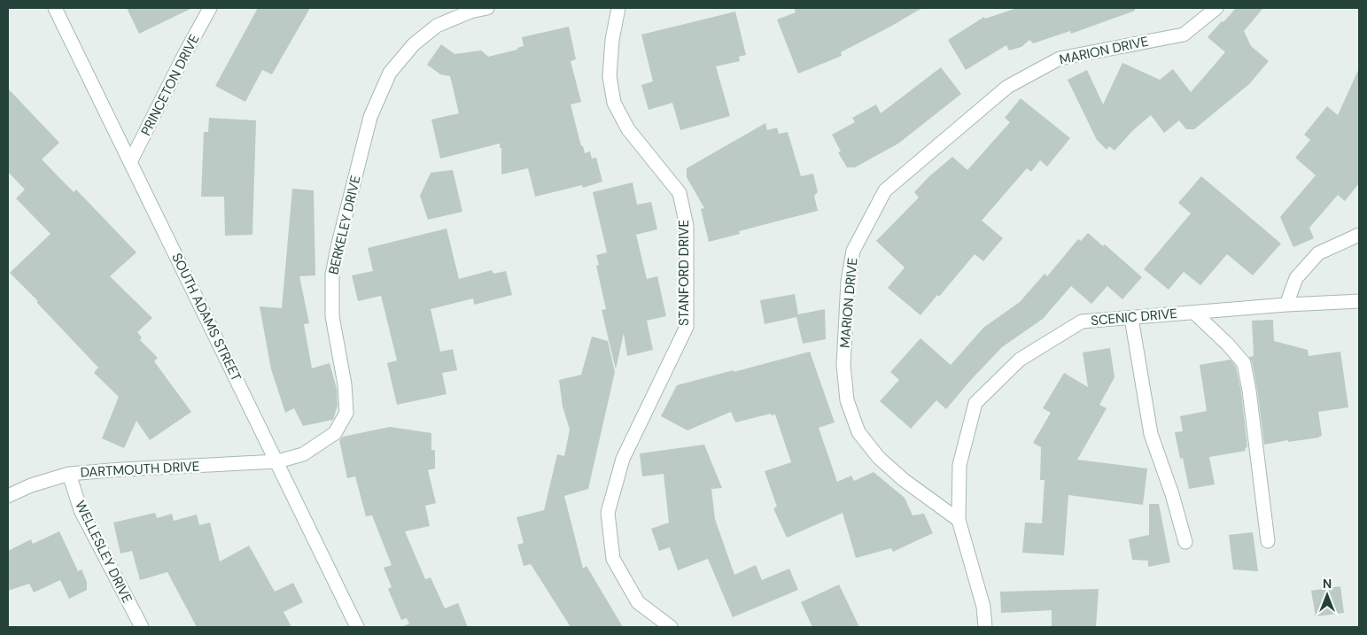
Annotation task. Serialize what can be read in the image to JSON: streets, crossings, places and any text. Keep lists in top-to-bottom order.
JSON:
{
  "streets": {
    "street": [
      "MARION DRIVE",
      "PRINCETON DRIVE",
      "BERKELEY DRIVE",
      "STANFORD DRIVE",
      "SOUTH ADAMS STREET",
      "SCENIC DRIVE",
      "DARTMOUTH DRIVE",
      "WELLESLEY DRIVE"
    ]
  },
  "crossings": [
    ["MARION DRIVE", "SCENIC DRIVE"],
    ["PRINCETON DRIVE", "SOUTH ADAMS STREET"],
    ["BERKELEY DRIVE", "SOUTH ADAMS STREET"],
    ["BERKELEY DRIVE", "DARTMOUTH DRIVE"],
    ["SOUTH ADAMS STREET", "DARTMOUTH DRIVE"],
    ["DARTMOUTH DRIVE", "WELLESLEY DRIVE"]
  ],
  "north": "top"
}
